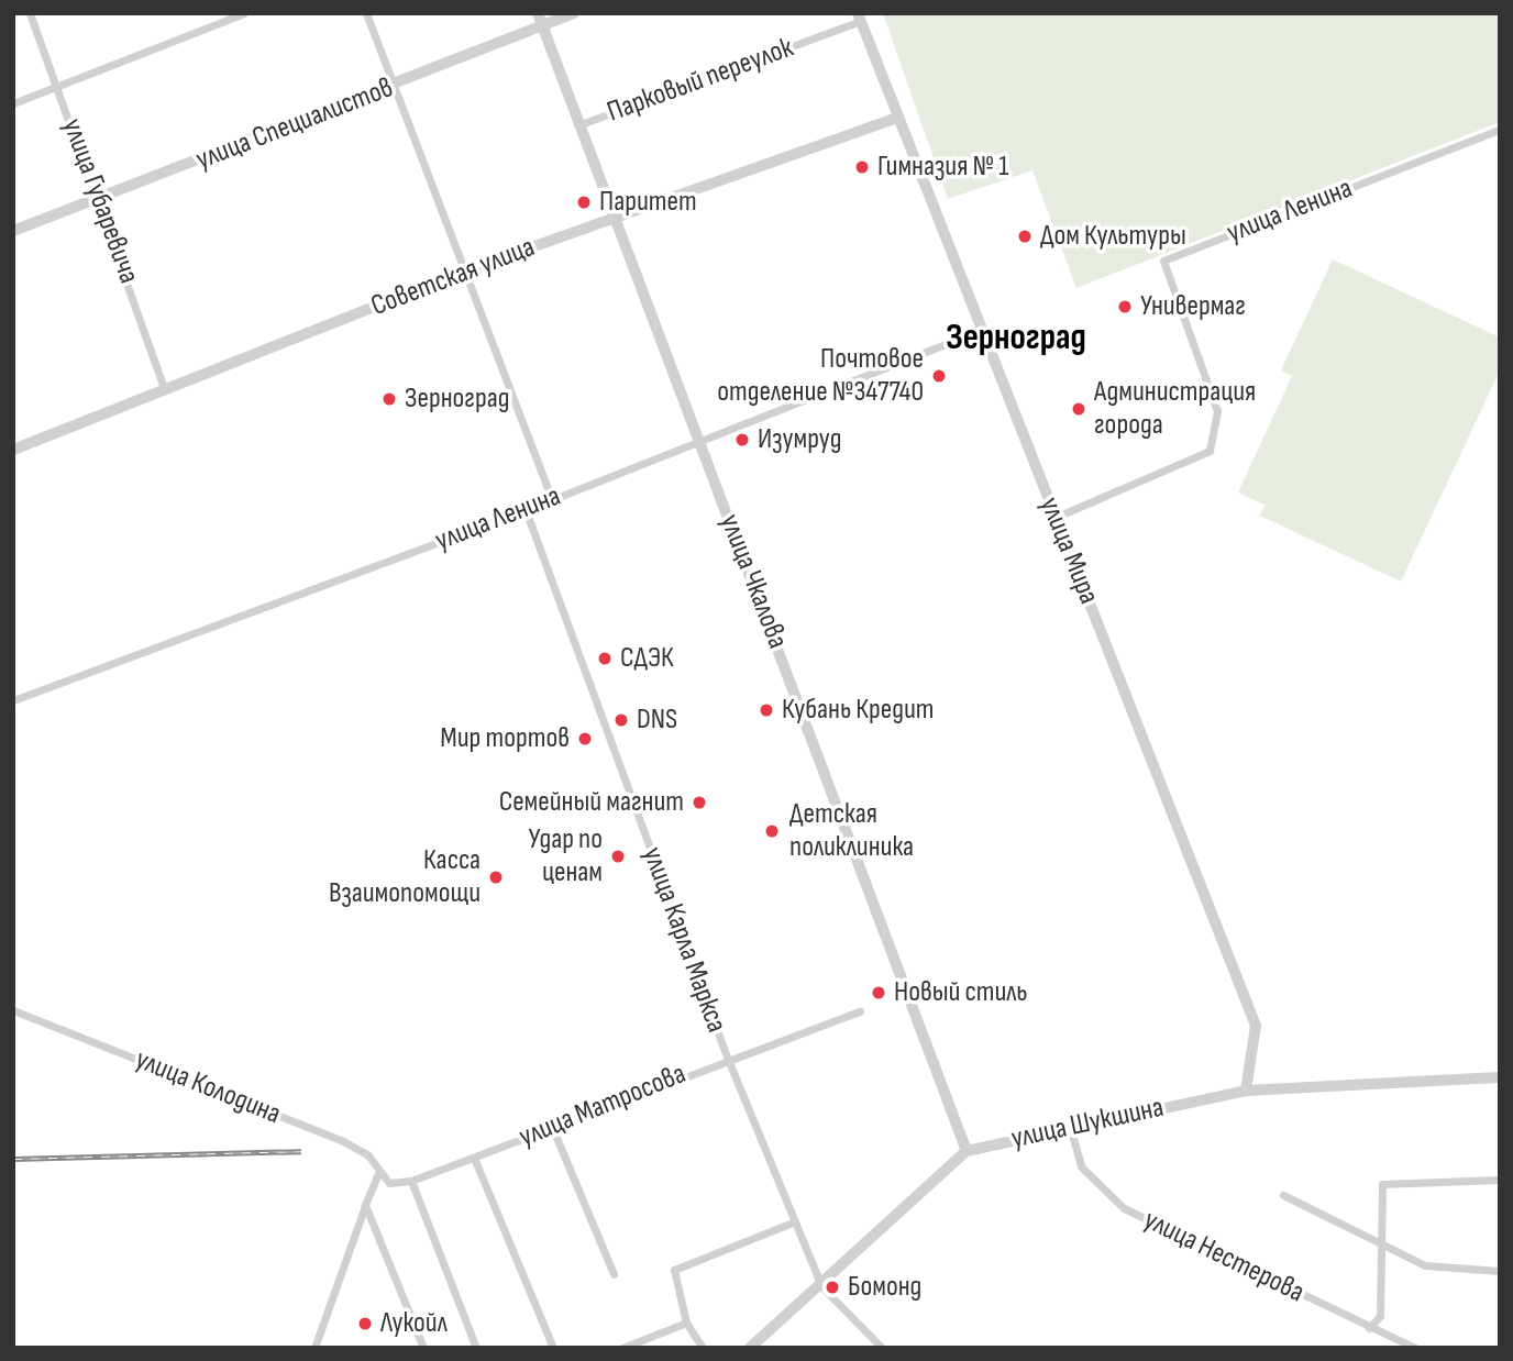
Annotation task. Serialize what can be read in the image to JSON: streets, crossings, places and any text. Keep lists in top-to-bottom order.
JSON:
{
  "streets": {
    "street": [
      "Парковый переулок",
      "улица Специалистов",
      "улица Губаревича",
      "улица Ленина",
      "Советская улица",
      "улица Мира",
      "улица Чкалова",
      "улица Карла Маркса",
      "улица Колодина",
      "улица Матросова",
      "улица Шукшина",
      "улица Нестерова"
    ]
  },
  "crossings": [
    ["Парковый переулок", "улица Мира"],
    ["Парковый переулок", "улица Чкалова"],
    ["улица Специалистов", "улица Губаревича"],
    ["улица Специалистов", "улица Чкалова"],
    ["улица Губаревича", "Советская улица"],
    ["улица Ленина", "улица Мира"],
    ["улица Ленина", "улица Чкалова"],
    ["улица Ленина", "улица Карла Маркса"],
    ["Советская улица", "улица Мира"],
    ["Советская улица", "улица Чкалова"],
    ["улица Мира", "улица Шукшина"],
    ["улица Чкалова", "улица Шукшина"],
    ["улица Карла Маркса", "улица Матросова"],
    ["улица Колодина", "улица Матросова"],
    ["улица Шукшина", "улица Нестерова"]
  ],
  "districts": ["Зерноград"],
  "places": [
    "Гимназия № 1",
    "Паритет",
    "Дом Культуры",
    "Универмаг",
    "Почтовое отделение №347740",
    "Зерноград",
    "Администрация города",
    "Изумруд",
    "СДЭК",
    "Кубань Кредит",
    "DNS",
    "Мир тортов",
    "Семейный магнит",
    "Детская поликлиника",
    "Удар по ценам",
    "Касса Взаимопомощи",
    "Новый стиль",
    "Бомонд",
    "Лукойл"
  ]
}
